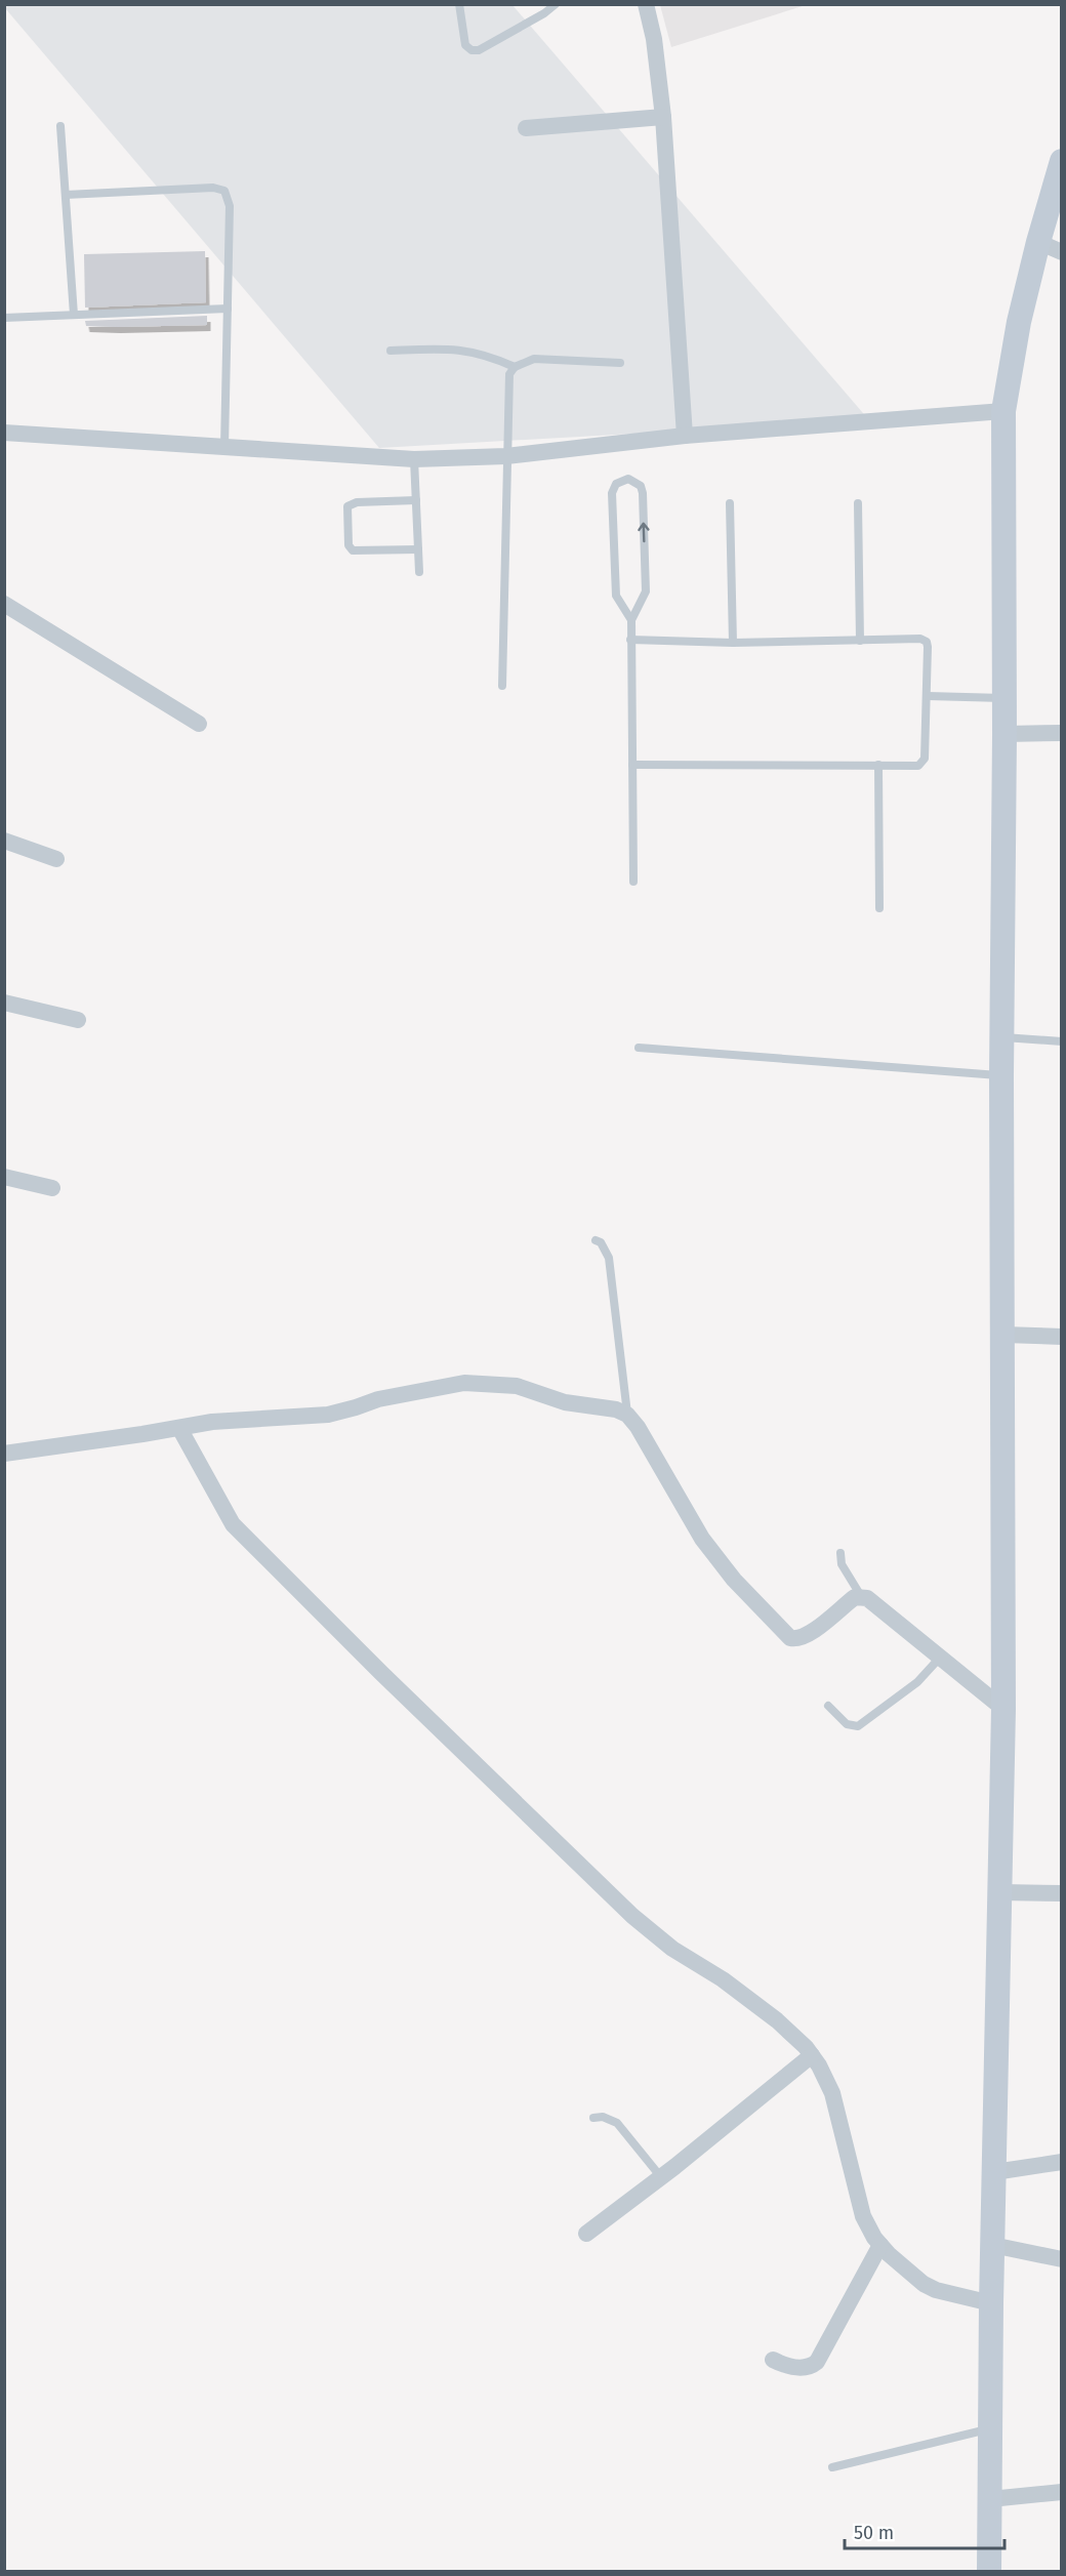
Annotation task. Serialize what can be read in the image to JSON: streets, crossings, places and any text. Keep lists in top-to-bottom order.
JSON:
{
  "scale_bar": "50 m"
}
